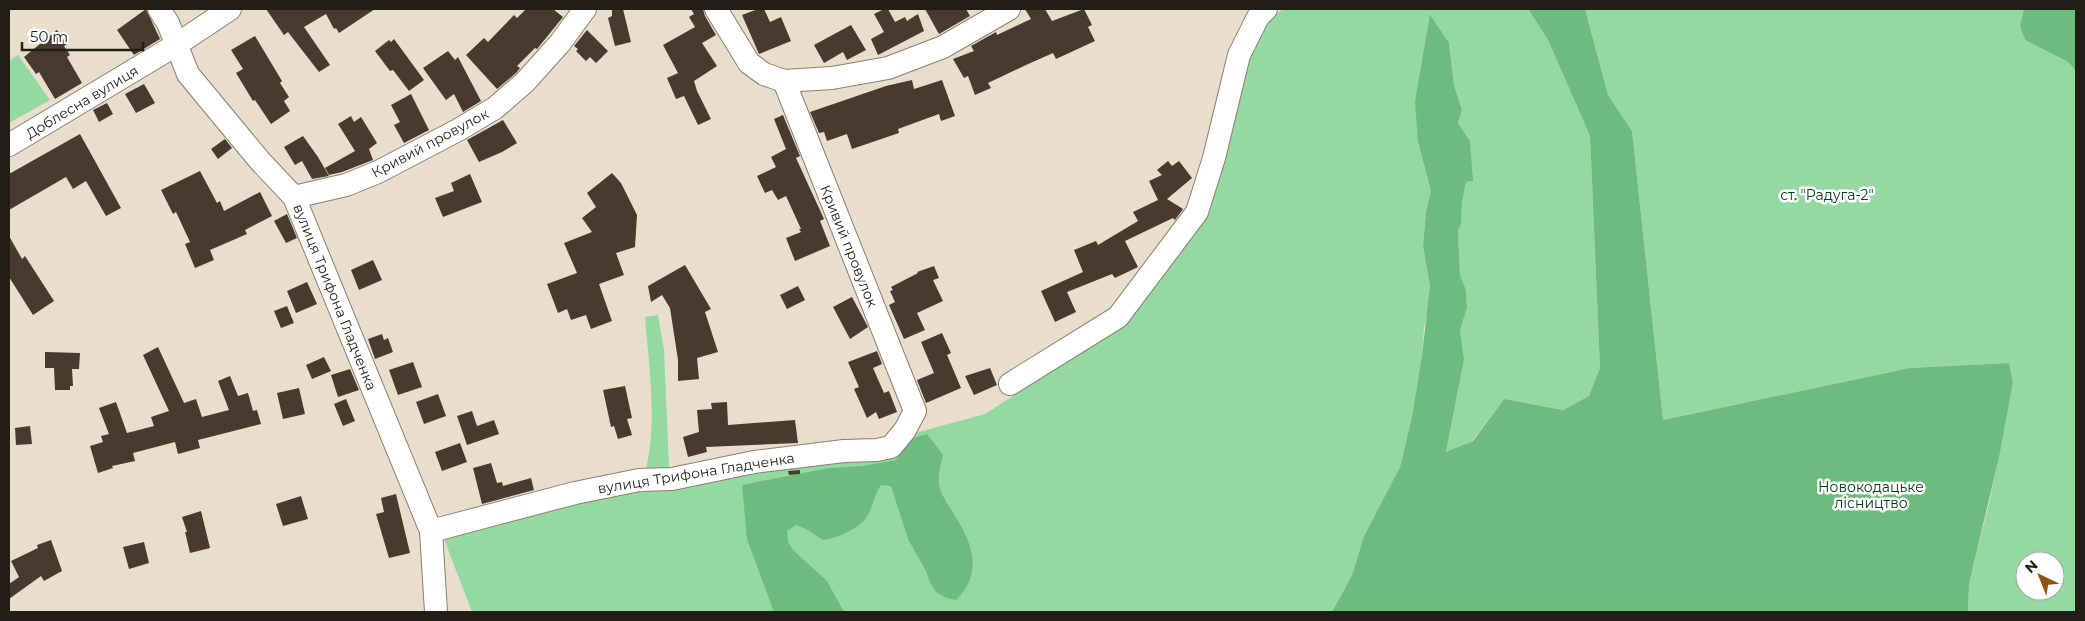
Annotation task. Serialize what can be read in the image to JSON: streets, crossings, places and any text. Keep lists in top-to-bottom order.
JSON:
{
  "streets": {
    "street": ["Доблесна вулиця", "Кривий провулок", "вулиця Трифона Гладченка"]
  },
  "crossings": [
    ["Доблесна вулиця", "вулиця Трифона Гладченка"],
    ["Кривий провулок", "вулиця Трифона Гладченка"]
  ],
  "parks": ["ст. \"Радуга-2\"", "Новокодацьке лісництво"],
  "scale_bar": "50 m",
  "north": "top left"
}
